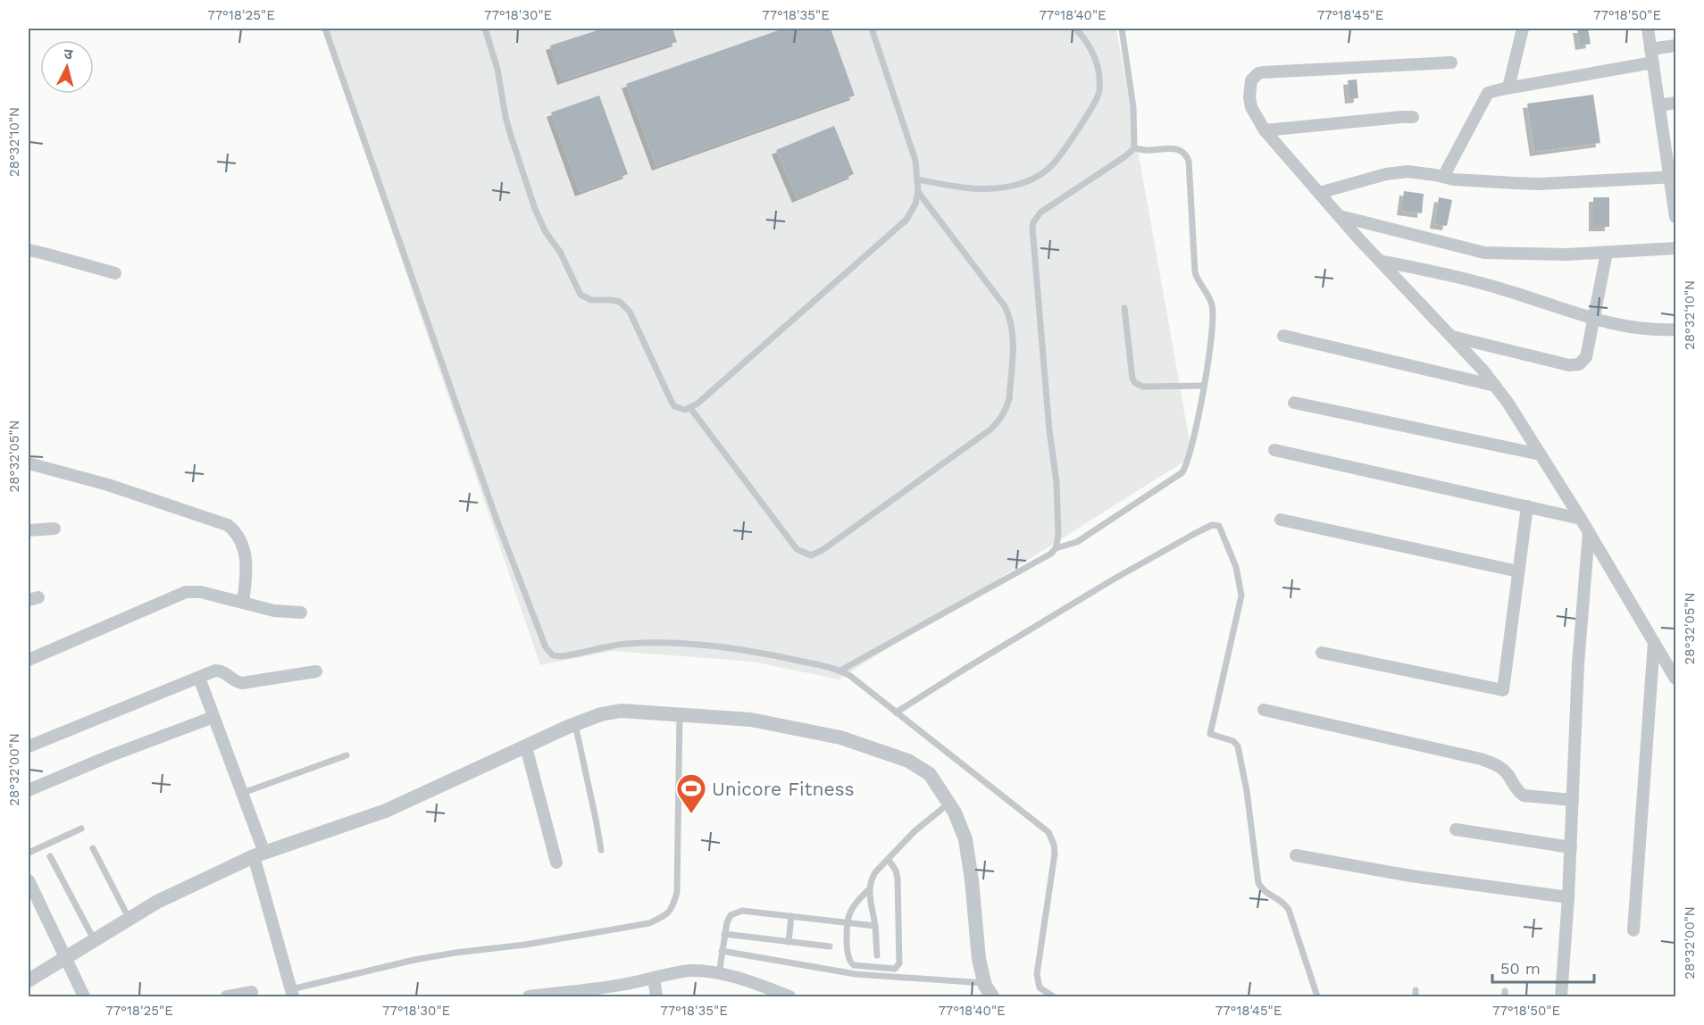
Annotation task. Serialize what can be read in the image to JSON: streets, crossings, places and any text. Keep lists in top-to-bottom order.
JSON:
{
  "places": {
    "sports": ["Unicore Fitness"]
  },
  "scale_bar": "50 m",
  "north": "top",
  "coordinates": [
    "77°18'25\"E",
    "77°18'30\"E",
    "77°18'35\"E",
    "77°18'40\"E",
    "77°18'45\"E",
    "77°18'50\"E",
    "28°32'10\"N",
    "28°32'05\"N",
    "28°32'00\"N"
  ]
}
